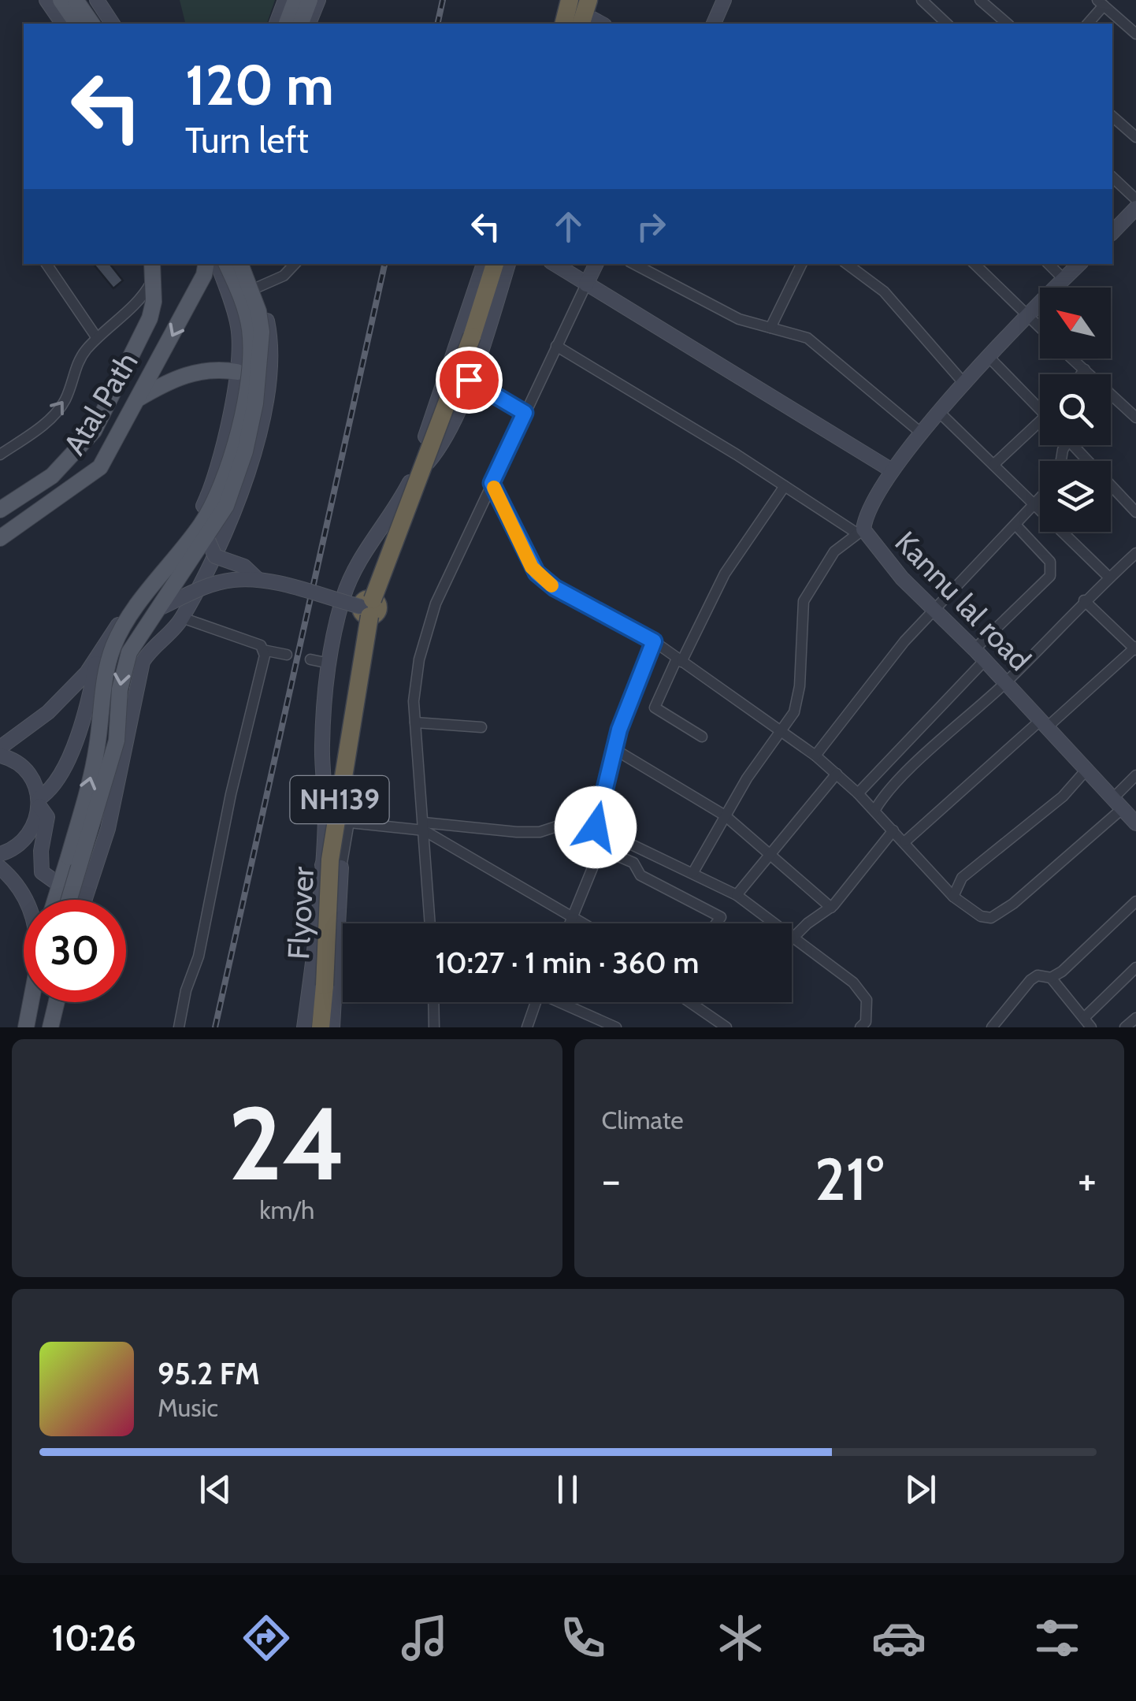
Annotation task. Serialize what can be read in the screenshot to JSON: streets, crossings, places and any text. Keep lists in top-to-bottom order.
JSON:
{
  "streets": {
    "highway": ["NH139", "Flyover"],
    "main road": ["Atal Path"],
    "street": ["Kannu lal road"]
  },
  "north": "top left",
  "page": {
    "turn": ["120 m", "Turn left"],
    "limit": "30",
    "trip": "10:27 · 1 min · 360 m",
    "tile": [
      ["24", "km/h"],
      "Climate"
    ],
    "heat": ["−", "21°", "+"],
    "song": ["95.2 FM", "Music"],
    "tabs": "10:26"
  }
}
